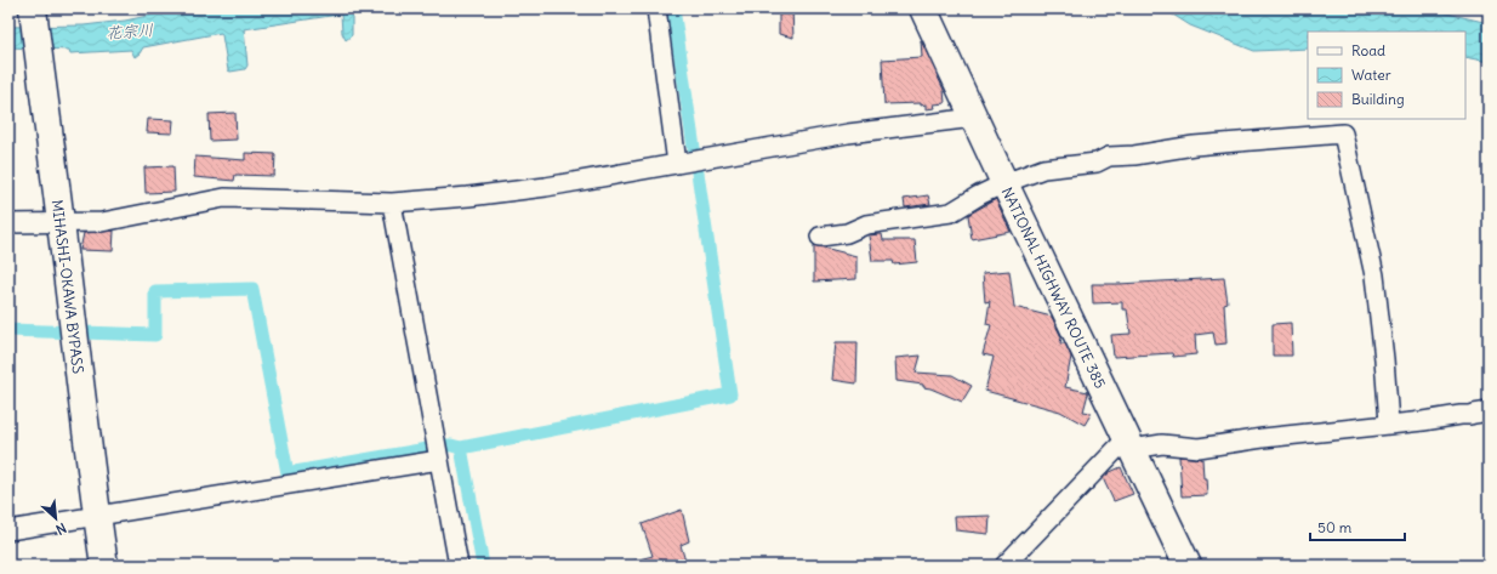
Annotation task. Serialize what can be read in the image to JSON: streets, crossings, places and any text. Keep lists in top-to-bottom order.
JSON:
{
  "streets": {
    "highway": ["MIHASHI-OKAWA BYPASS", "NATIONAL HIGHWAY ROUTE 385"]
  },
  "water": ["花宗川"],
  "legend": ["Road", "Water", "Building"],
  "scale_bar": "50 m",
  "north": "bottom right"
}
